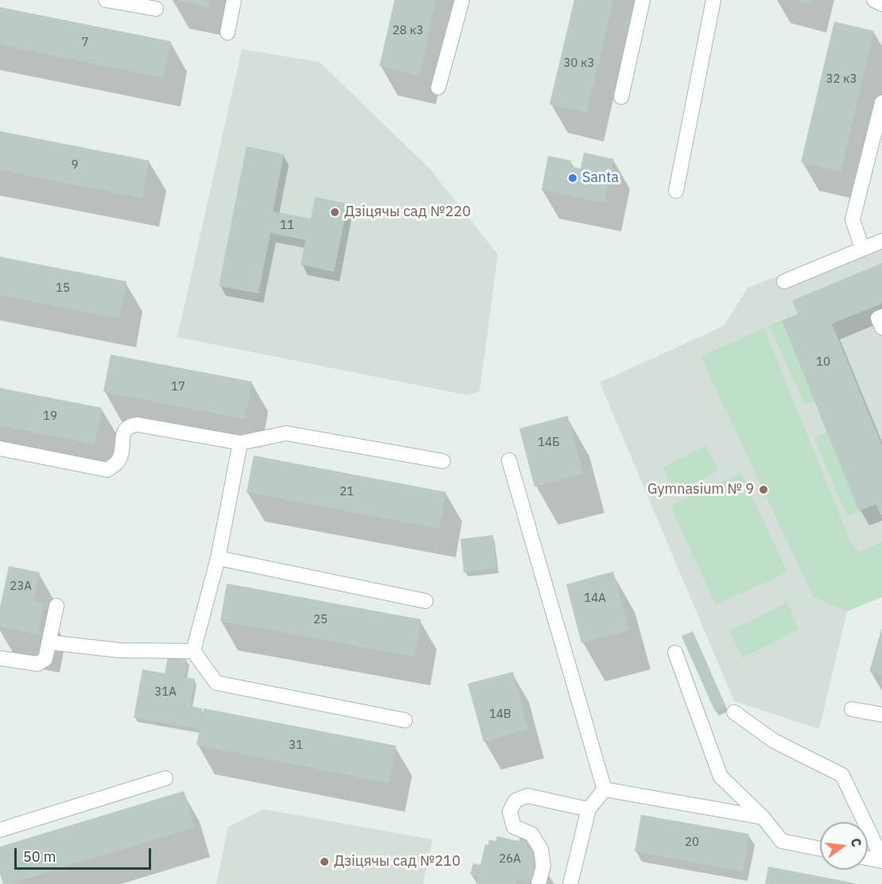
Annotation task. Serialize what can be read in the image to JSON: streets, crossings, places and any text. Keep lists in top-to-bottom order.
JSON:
{
  "places": [
    "Santa",
    "Дзіцячы сад №220",
    "Gymnasium № 9",
    "Дзіцячы сад №210"
  ],
  "house_numbers": [
    "28 к3",
    "7",
    "30 к3",
    "32 к3",
    "9",
    "11",
    "15",
    "10",
    "17",
    "19",
    "14Б",
    "21",
    "23А",
    "14А",
    "25",
    "31А",
    "14В",
    "31",
    "20",
    "26А"
  ],
  "scale_bar": "50 m",
  "north": "right"
}
